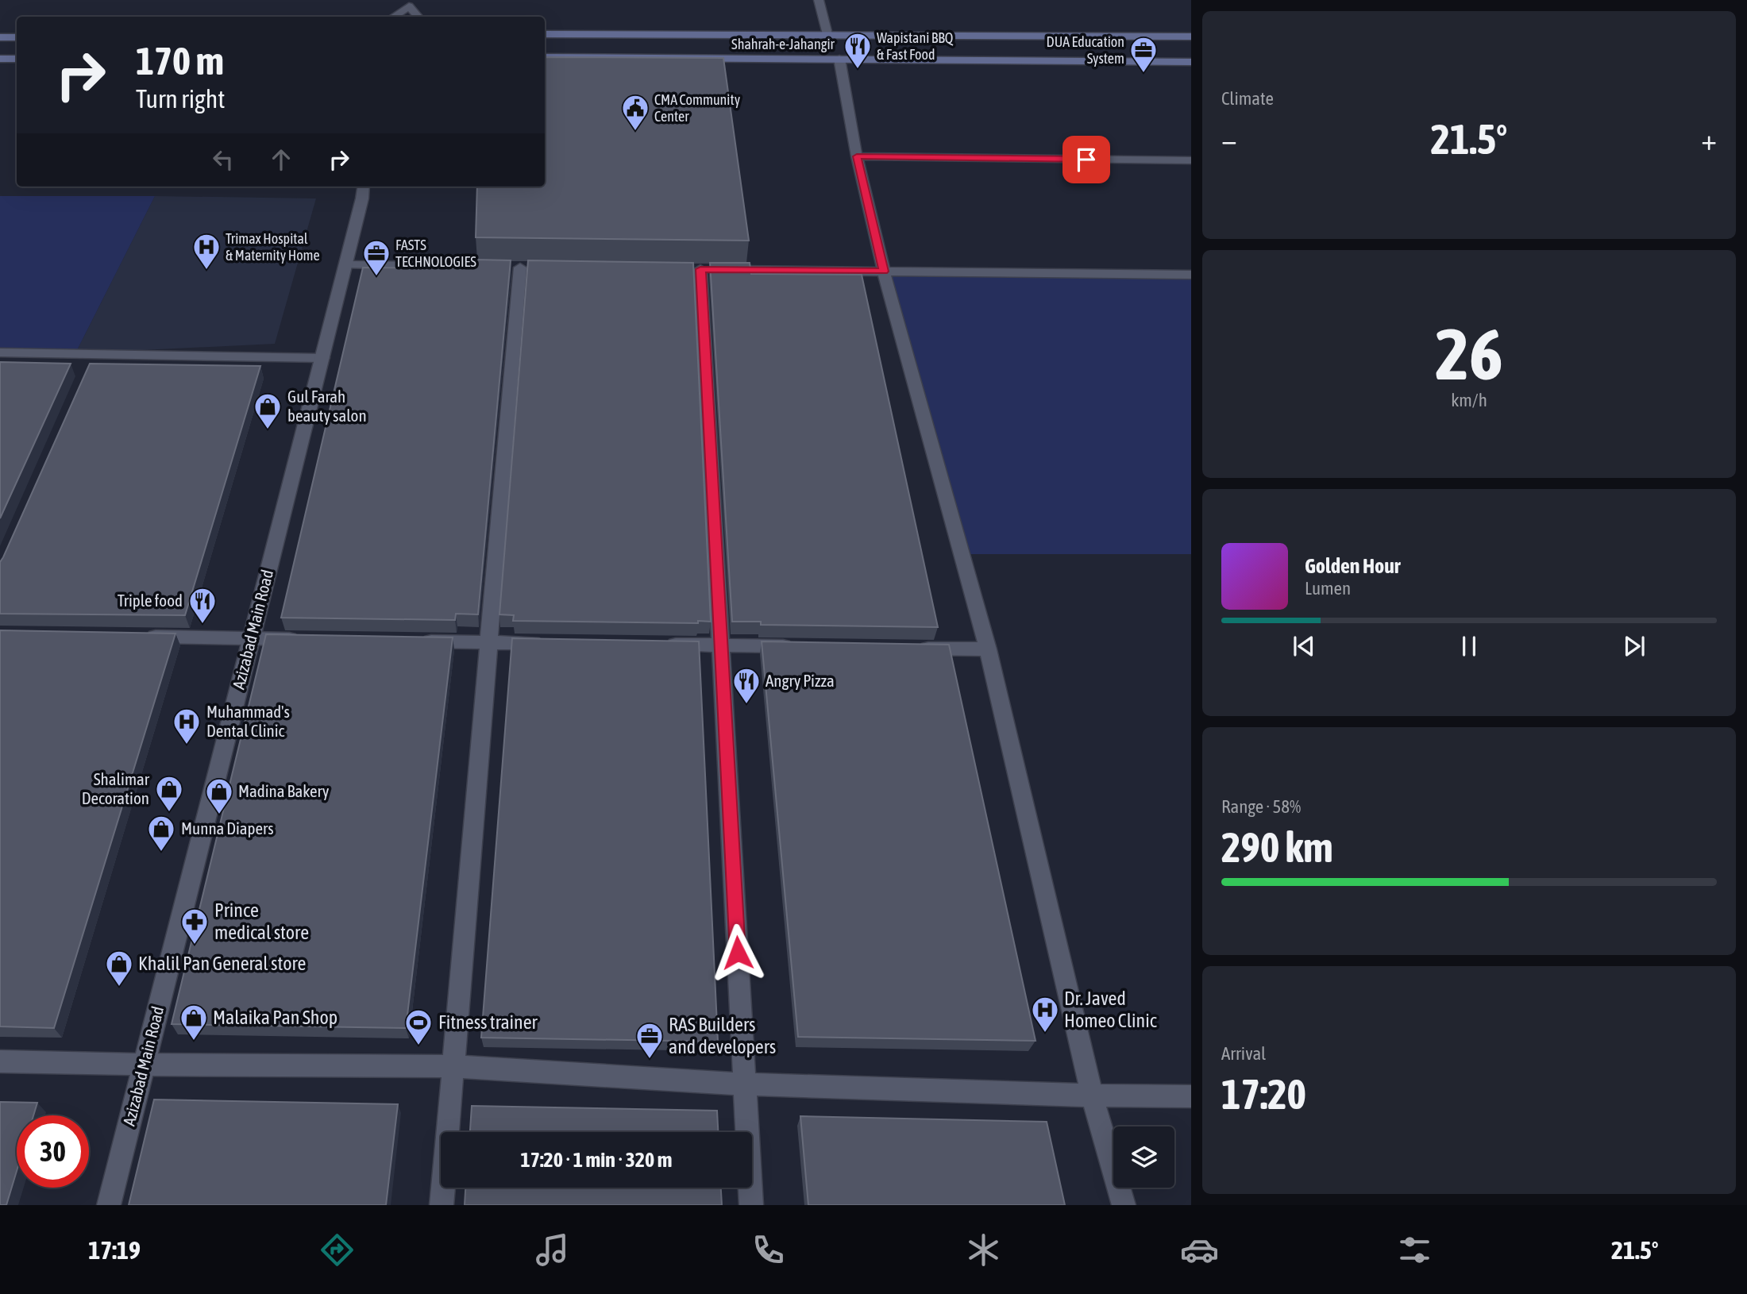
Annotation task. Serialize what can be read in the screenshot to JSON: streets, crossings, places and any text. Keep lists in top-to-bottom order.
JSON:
{
  "streets": {
    "main road": ["Shahrah-e-Jahangir"],
    "street": ["Azizabad Main Road"]
  },
  "places": {
    "restaurant": ["Wapistani BBQ & Fast Food", "Triple food", "Angry Pizza"],
    "office": ["DUA Education System", "FASTS TECHNOLOGIES", "RAS Builders and developers"],
    "public building": ["CMA Community Center"],
    "hospital": ["Trimax Hospital & Maternity Home", "Muhammad's Dental Clinic", "Dr. Javed Homeo Clinic"],
    "shop": [
      "Gul Farah beauty salon",
      "Shalimar Decoration",
      "Madina Bakery",
      "Munna Diapers",
      "Khalil Pan General store",
      "Malaika Pan Shop"
    ],
    "pharmacy": ["Prince medical store"],
    "sports": ["Fitness trainer"]
  },
  "page": {
    "tile": [
      "Climate",
      ["26", "km/h"],
      ["Range · 58%", "290 km"],
      ["Arrival", "17:20"]
    ],
    "turn": ["170 m", "Turn right"],
    "heat": ["−", "21.5°", "+"],
    "song": ["Golden Hour", "Lumen"],
    "limit": "30",
    "trip": "17:20 · 1 min · 320 m",
    "tabs": ["17:19", "21.5°"]
  }
}
